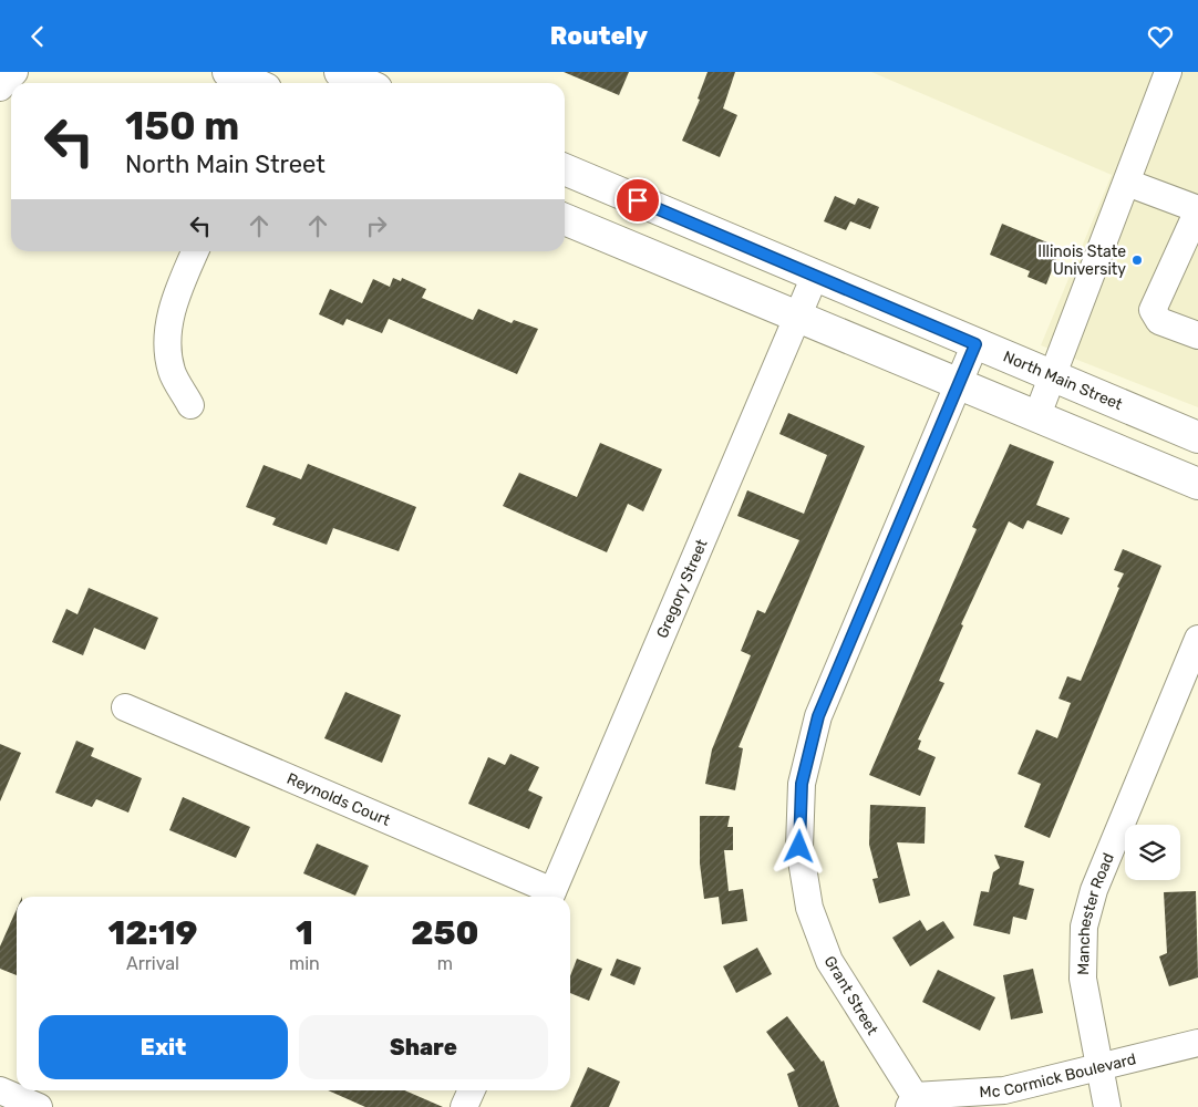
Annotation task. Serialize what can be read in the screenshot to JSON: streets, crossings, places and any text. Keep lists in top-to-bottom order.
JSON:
{
  "streets": {
    "main road": ["North Main Street"],
    "street": [
      "Gregory Street",
      "Reynolds Court",
      "Manchester Road",
      "Grant Street",
      "Mc Cormick Boulevard"
    ]
  },
  "crossings": [
    ["North Main Street", "Gregory Street"],
    ["North Main Street", "Grant Street"],
    ["Gregory Street", "Reynolds Court"],
    ["Manchester Road", "Mc Cormick Boulevard"],
    ["Grant Street", "Mc Cormick Boulevard"]
  ],
  "places": ["Illinois State University"],
  "page": {
    "header": "Routely",
    "turn": ["150 m", "North Main Street"],
    "eta": [
      "12:19",
      "Arrival",
      "1",
      "min",
      "250",
      "m"
    ],
    "buttons": ["Exit", "Share"]
  }
}
